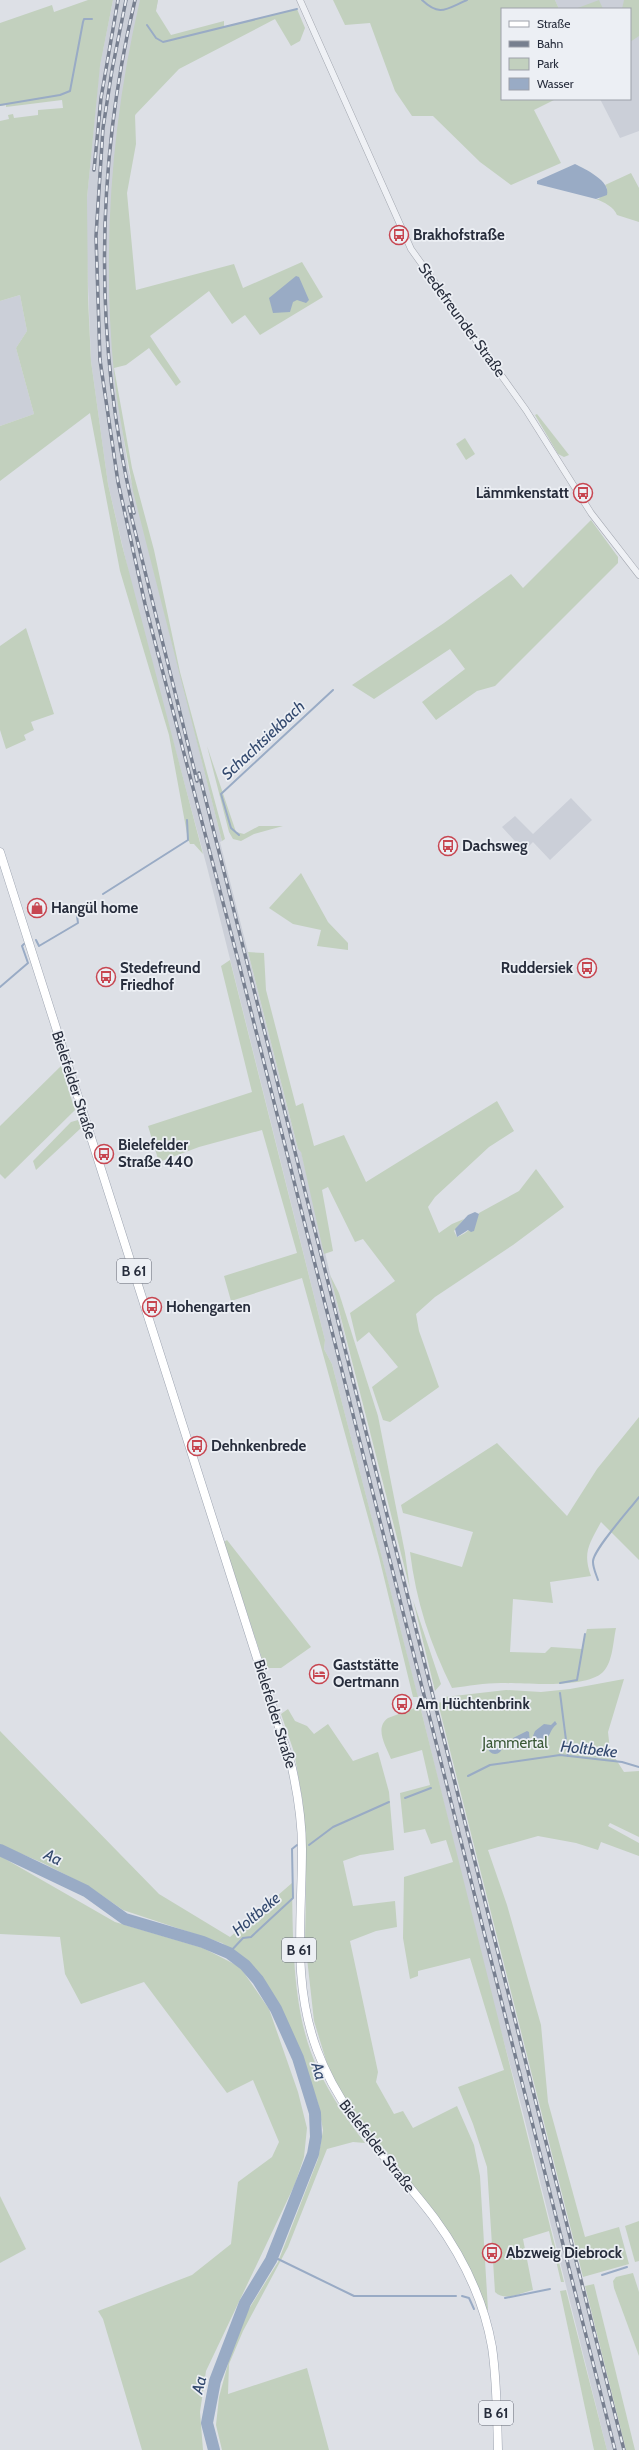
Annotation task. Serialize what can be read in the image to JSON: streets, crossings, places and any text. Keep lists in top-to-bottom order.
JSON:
{
  "streets": {
    "main road": ["Bielefelder Straße", "B 61"],
    "street": ["Stedefreunder Straße"]
  },
  "water": ["Schachtsiekbach", "Holtbeke", "Aa"],
  "parks": ["Jammertal"],
  "places": {
    "bus stop": [
      "Brakhofstraße",
      "Lämmkenstatt",
      "Dachsweg",
      "Ruddersiek",
      "Stedefreund Friedhof",
      "Bielefelder Straße 440",
      "Hohengarten",
      "Dehnkenbrede",
      "Am Hüchtenbrink",
      "Abzweig Diebrock"
    ],
    "shop": ["Hangül home"],
    "hotel": ["Gaststätte Oertmann"]
  },
  "legend": [
    "Straße",
    "Bahn",
    "Park",
    "Wasser"
  ]
}
